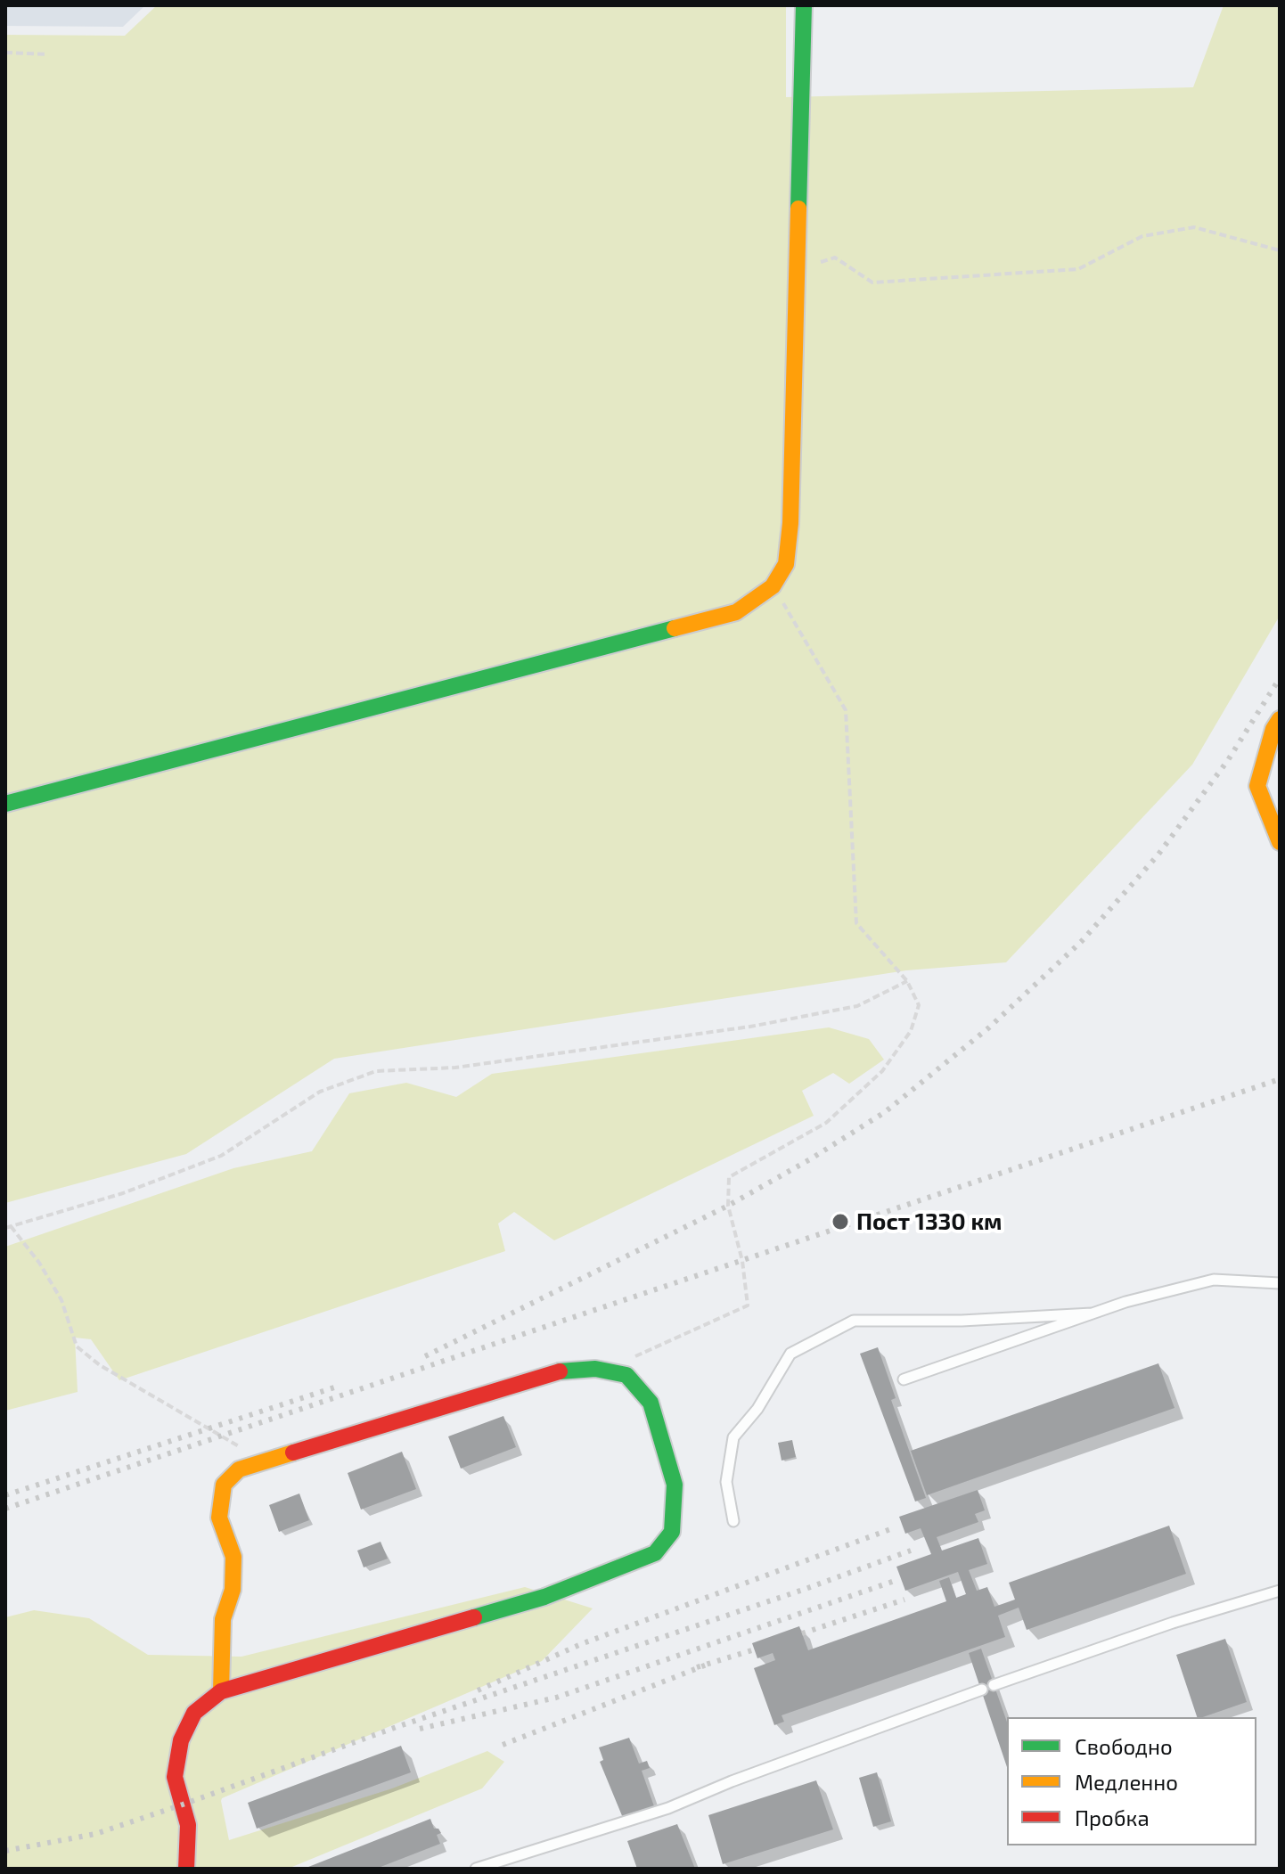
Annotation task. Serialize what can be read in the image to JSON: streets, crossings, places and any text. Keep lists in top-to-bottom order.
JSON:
{
  "places": ["Пост 1330 км"],
  "legend": ["Свободно", "Медленно", "Пробка"]
}
